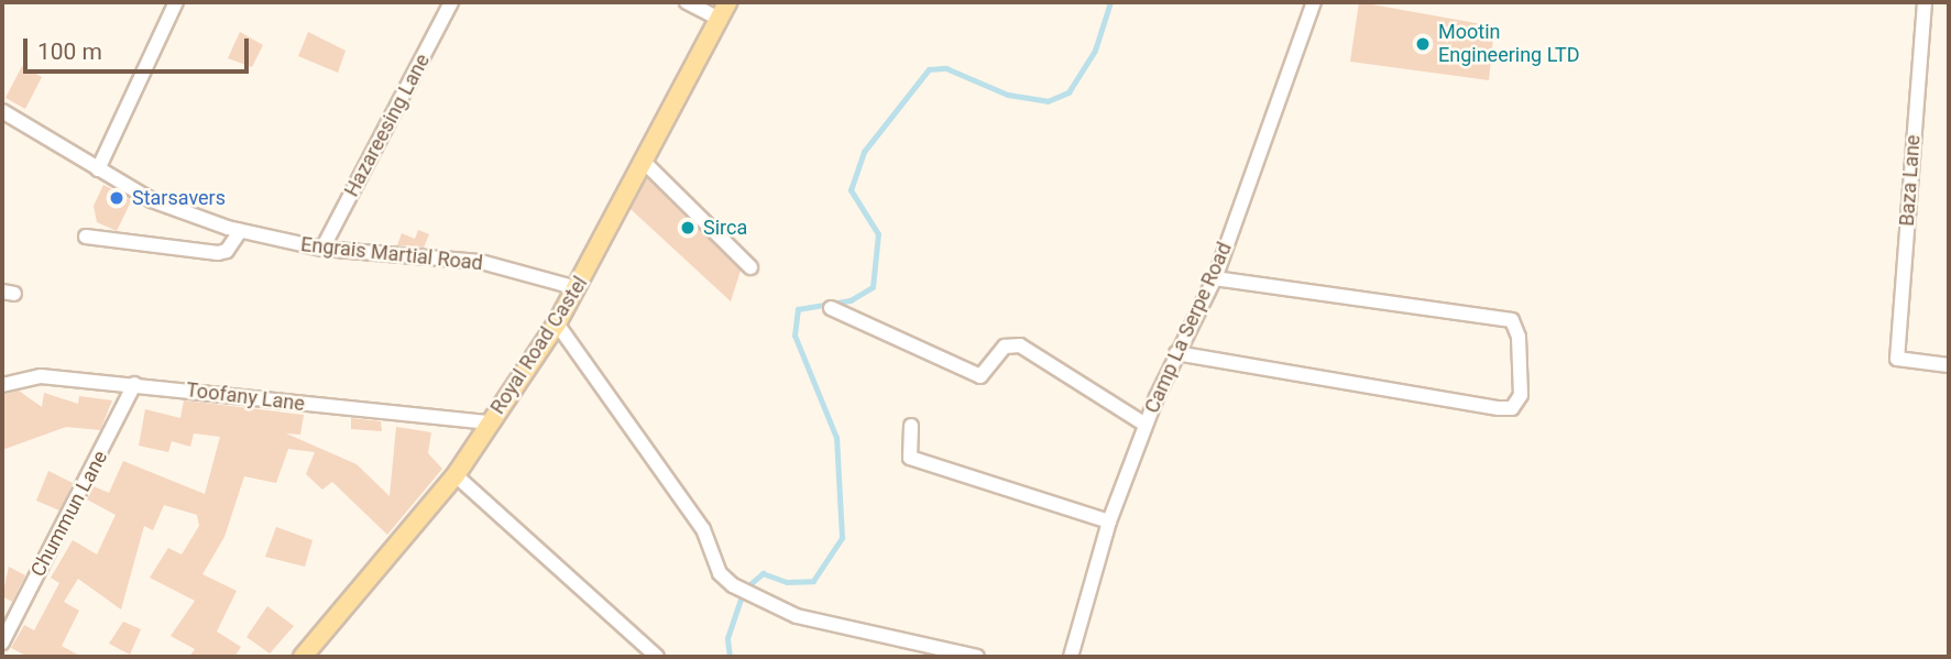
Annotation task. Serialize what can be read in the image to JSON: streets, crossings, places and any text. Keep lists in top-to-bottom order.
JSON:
{
  "streets": {
    "main road": ["Royal Road Castel"],
    "street": [
      "Hazareesing Lane",
      "Baza Lane",
      "Engrais Martial Road",
      "Camp La Serpe Road",
      "Toofany Lane",
      "Chummun Lane"
    ]
  },
  "crossings": [
    ["Hazareesing Lane", "Engrais Martial Road"],
    ["Engrais Martial Road", "Royal Road Castel"],
    ["Royal Road Castel", "Toofany Lane"],
    ["Toofany Lane", "Chummun Lane"]
  ],
  "places": ["Mootin Engineering LTD", "Starsavers", "Sirca"],
  "scale_bar": "100 m"
}
